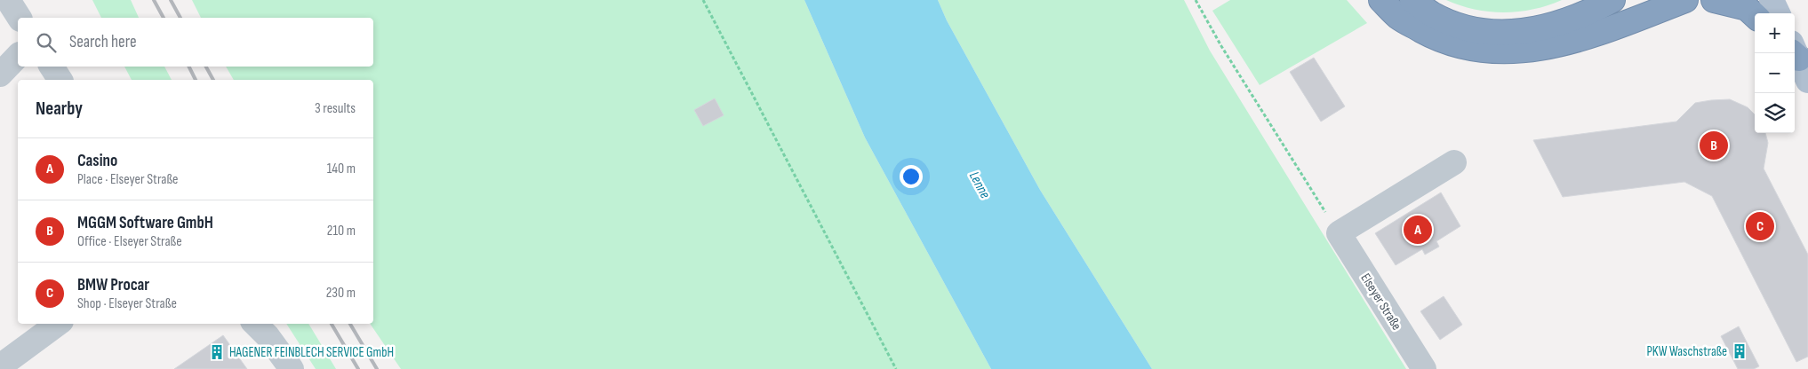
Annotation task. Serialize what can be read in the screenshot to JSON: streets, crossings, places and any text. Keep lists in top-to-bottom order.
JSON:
{
  "streets": {
    "street": ["Elseyer Straße"]
  },
  "water": ["Lenne"],
  "places": {
    "building": ["PKW Waschstraße", "HAGENER FEINBLECH SERVICE GmbH"]
  },
  "page": {
    "map_buttons": ["+", "−"],
    "search": "Search here",
    "heading": ["Nearby", "3 results"],
    "pins": ["B", "C", "A"],
    "list": [
      {
        "mark": "A",
        "name": "Casino",
        "note": "Place · Elseyer Straße",
        "value": "140 m"
      },
      {
        "mark": "B",
        "name": "MGGM Software GmbH",
        "note": "Office · Elseyer Straße",
        "value": "210 m"
      },
      {
        "mark": "C",
        "name": "BMW Procar",
        "note": "Shop · Elseyer Straße",
        "value": "230 m"
      }
    ]
  }
}
